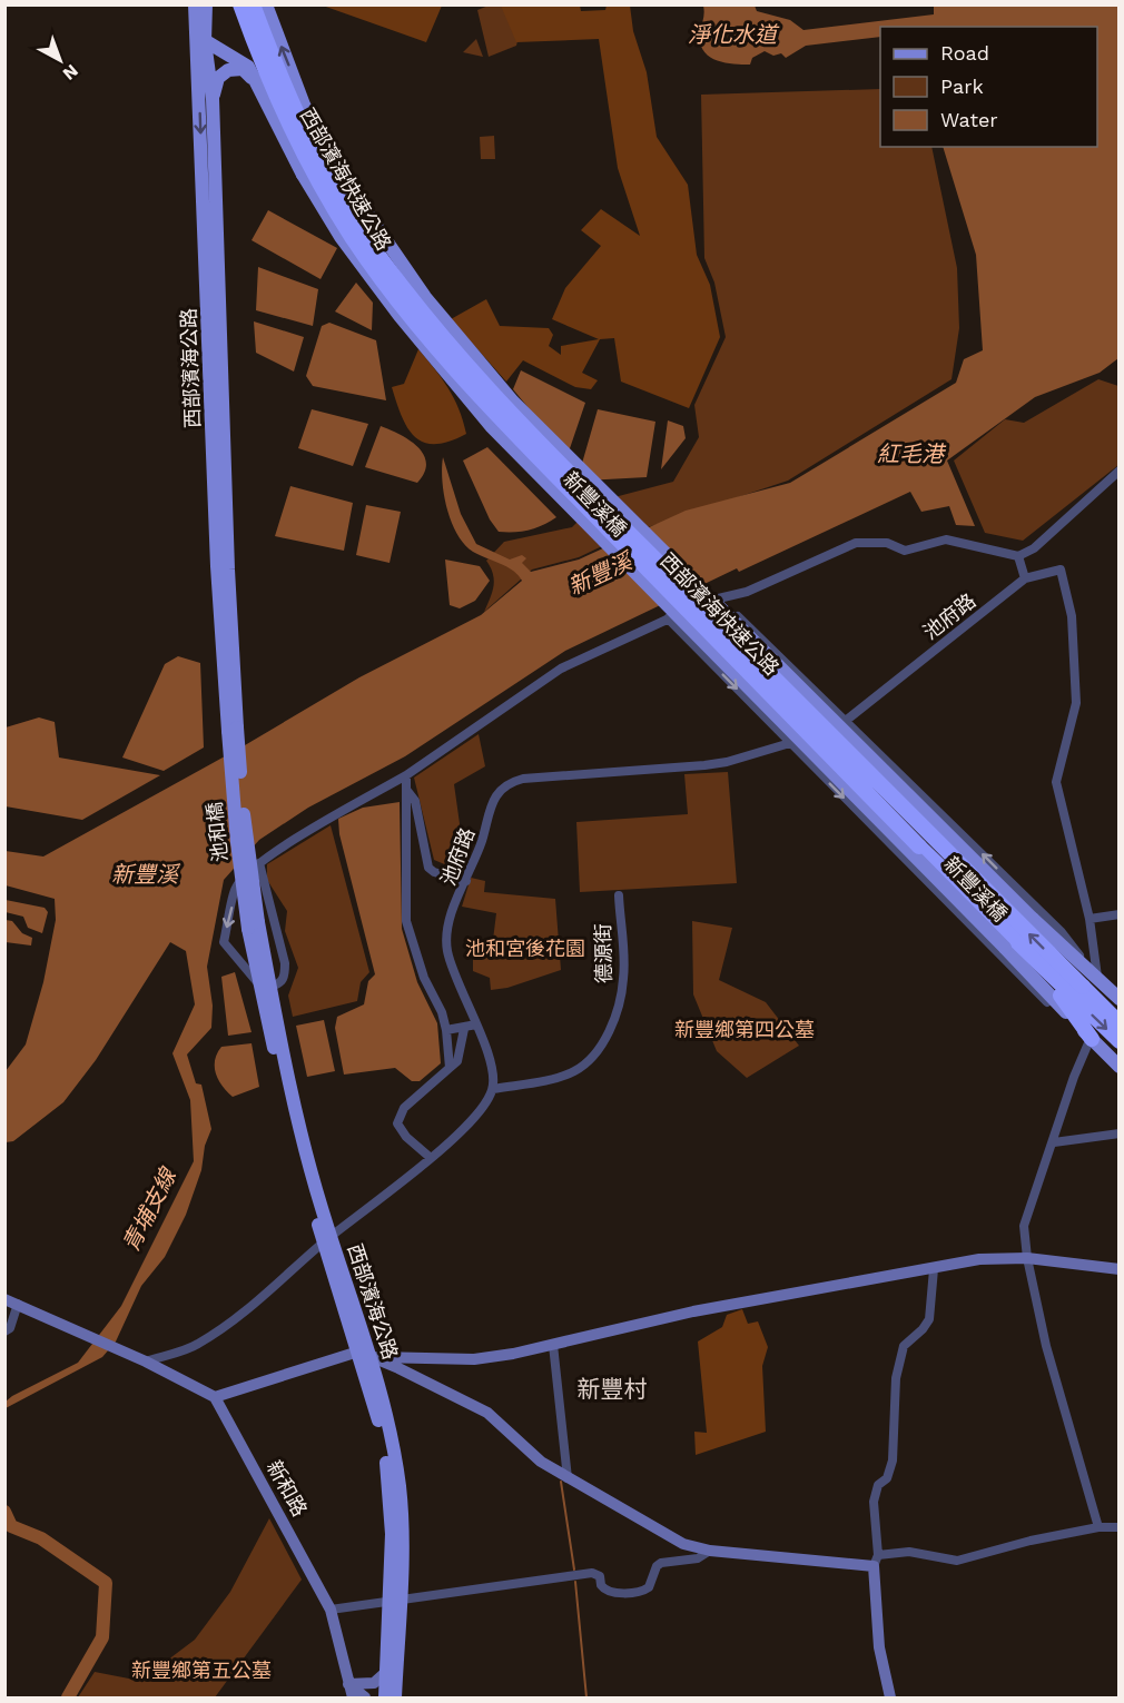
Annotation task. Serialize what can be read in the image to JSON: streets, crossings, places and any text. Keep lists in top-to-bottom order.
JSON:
{
  "streets": {
    "highway": ["西部濱海快速公路"],
    "main road": ["西部濱海公路", "新豐溪橋", "池和橋"],
    "street": ["池府路", "德源街", "新和路"]
  },
  "crossings": [
    ["西部濱海公路", "池和橋"],
    ["池府路", "德源街"]
  ],
  "districts": ["新豐村"],
  "water": [
    "淨化水道",
    "紅毛港",
    "新豐溪",
    "青埔支線"
  ],
  "parks": ["池和宮後花園", "新豐鄉第四公墓", "新豐鄉第五公墓"],
  "legend": ["Road", "Park", "Water"],
  "north": "bottom right"
}
